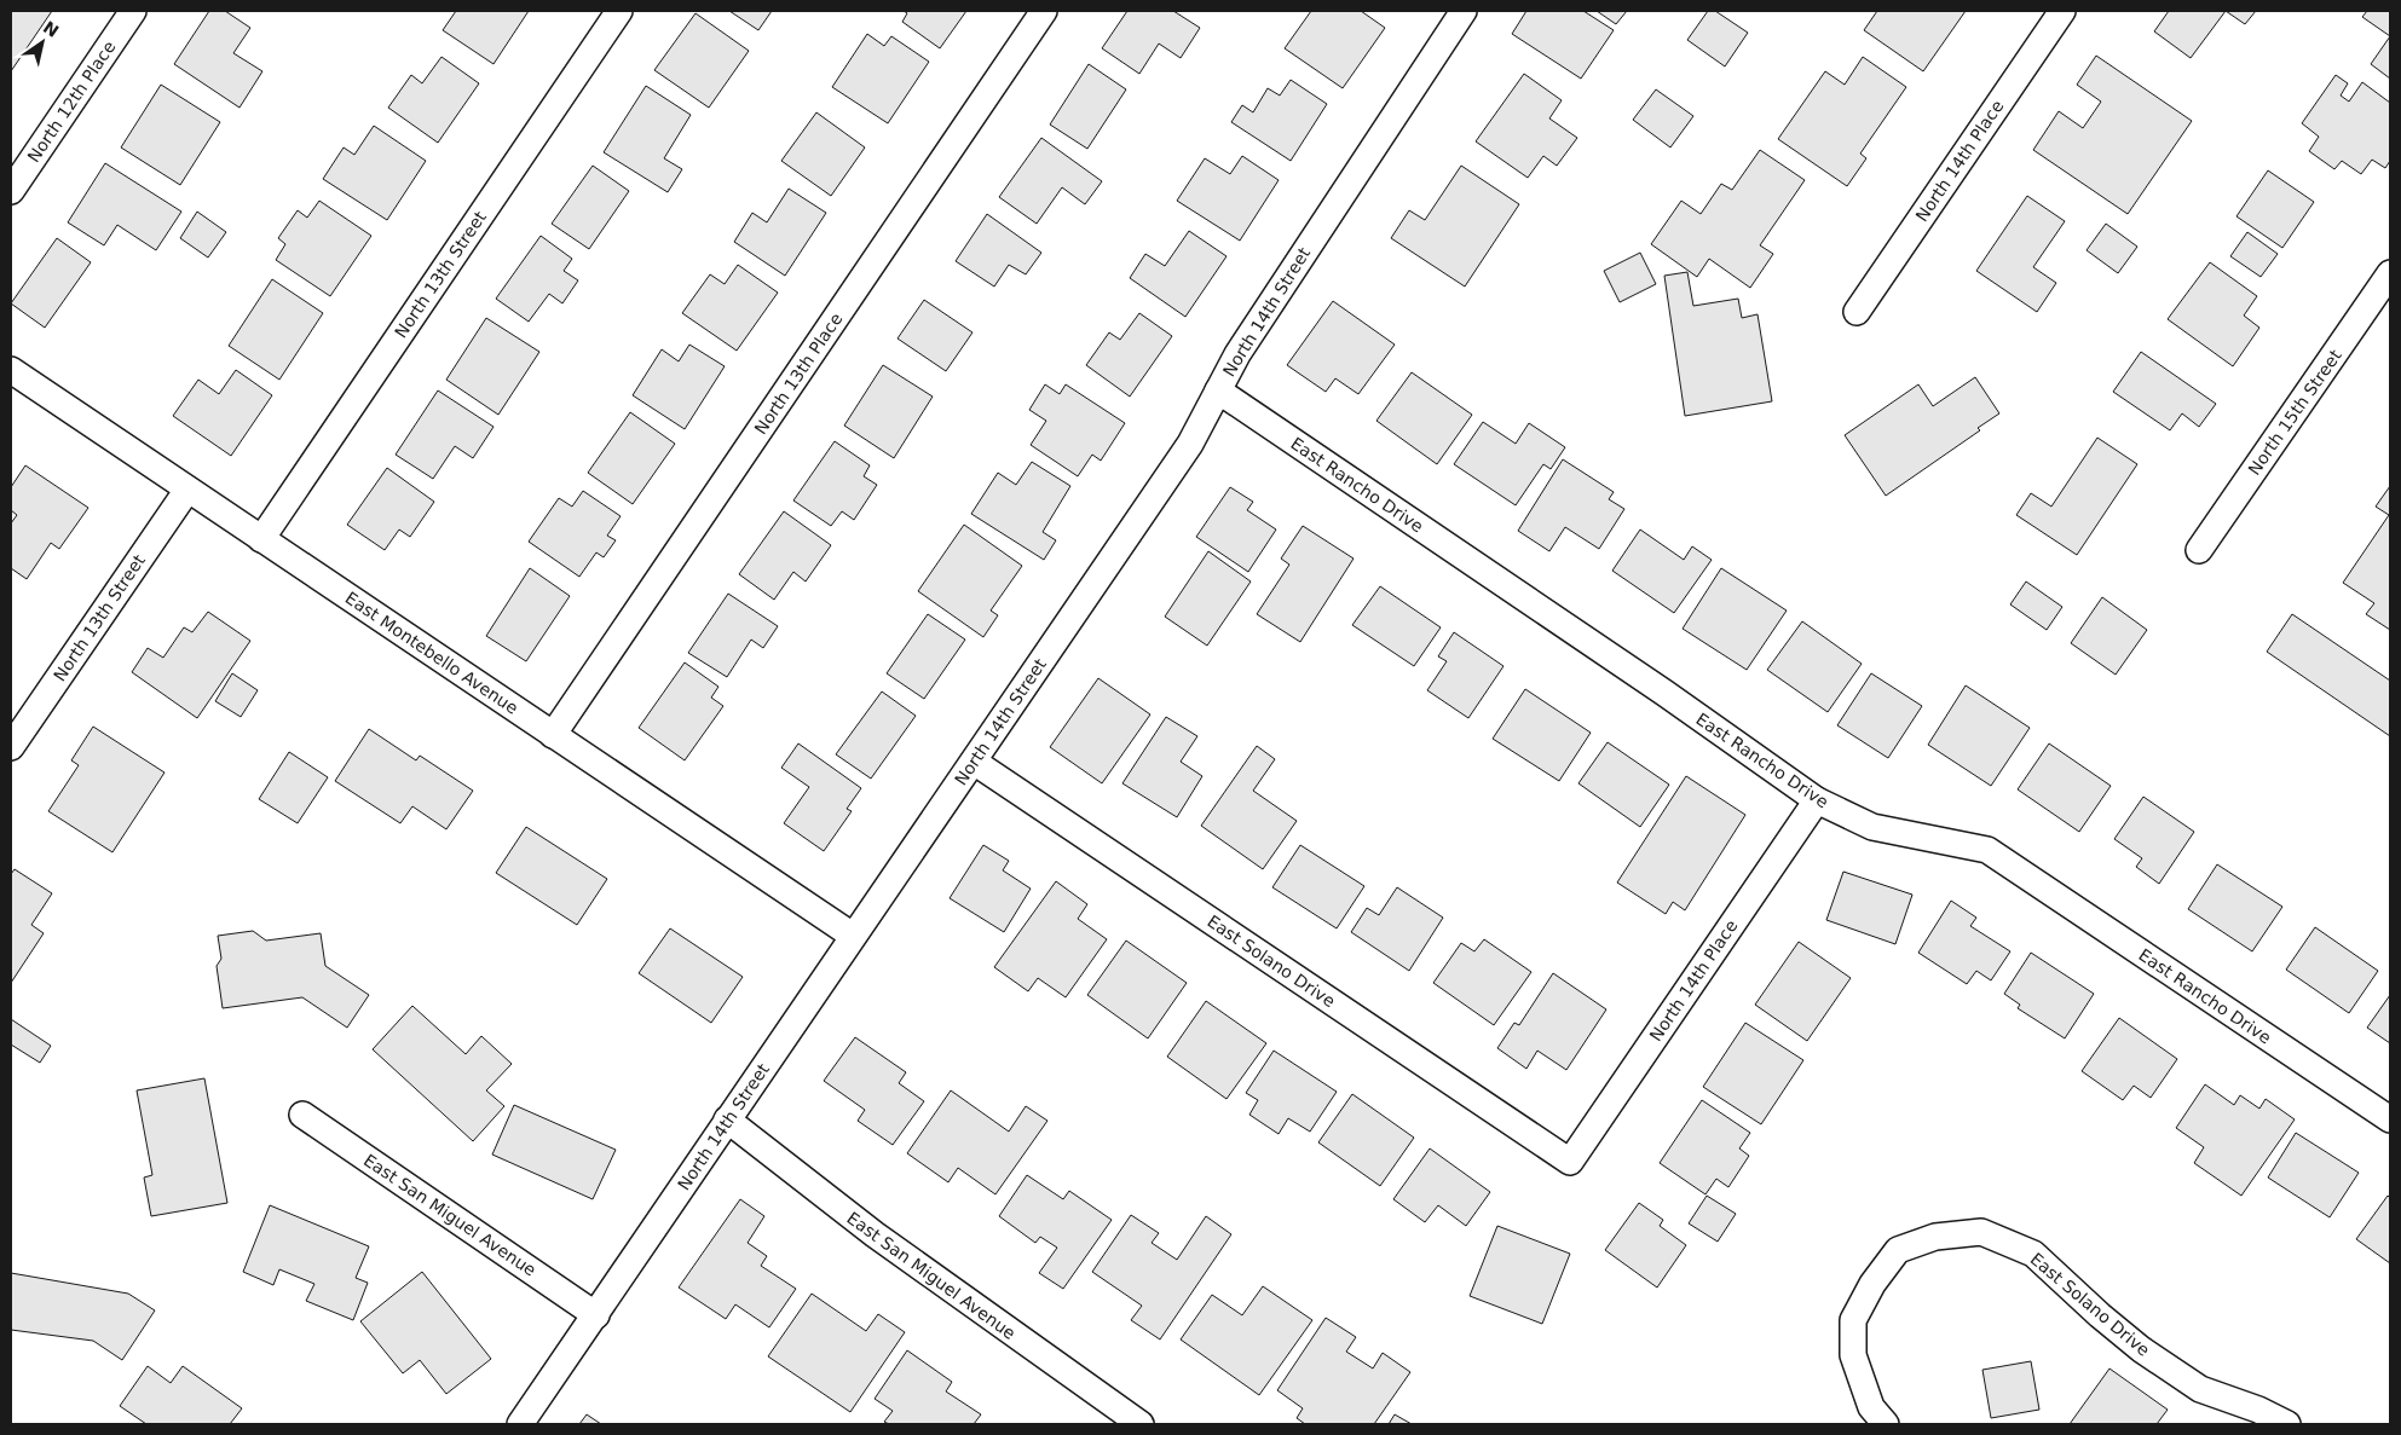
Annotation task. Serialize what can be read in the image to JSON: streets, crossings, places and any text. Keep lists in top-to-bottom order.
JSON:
{
  "streets": {
    "street": [
      "North 12th Place",
      "North 14th Place",
      "North 13th Street",
      "North 14th Street",
      "North 13th Place",
      "North 15th Street",
      "East Rancho Drive",
      "East Montebello Avenue",
      "East Solano Drive",
      "East San Miguel Avenue"
    ]
  },
  "crossings": [
    ["North 14th Place", "East Rancho Drive"],
    ["North 14th Place", "East Solano Drive"],
    ["North 13th Street", "East Montebello Avenue"],
    ["North 14th Street", "East Rancho Drive"],
    ["North 14th Street", "East Montebello Avenue"],
    ["North 14th Street", "East Solano Drive"],
    ["North 14th Street", "East San Miguel Avenue"],
    ["North 13th Place", "East Montebello Avenue"]
  ],
  "north": "top right"
}
